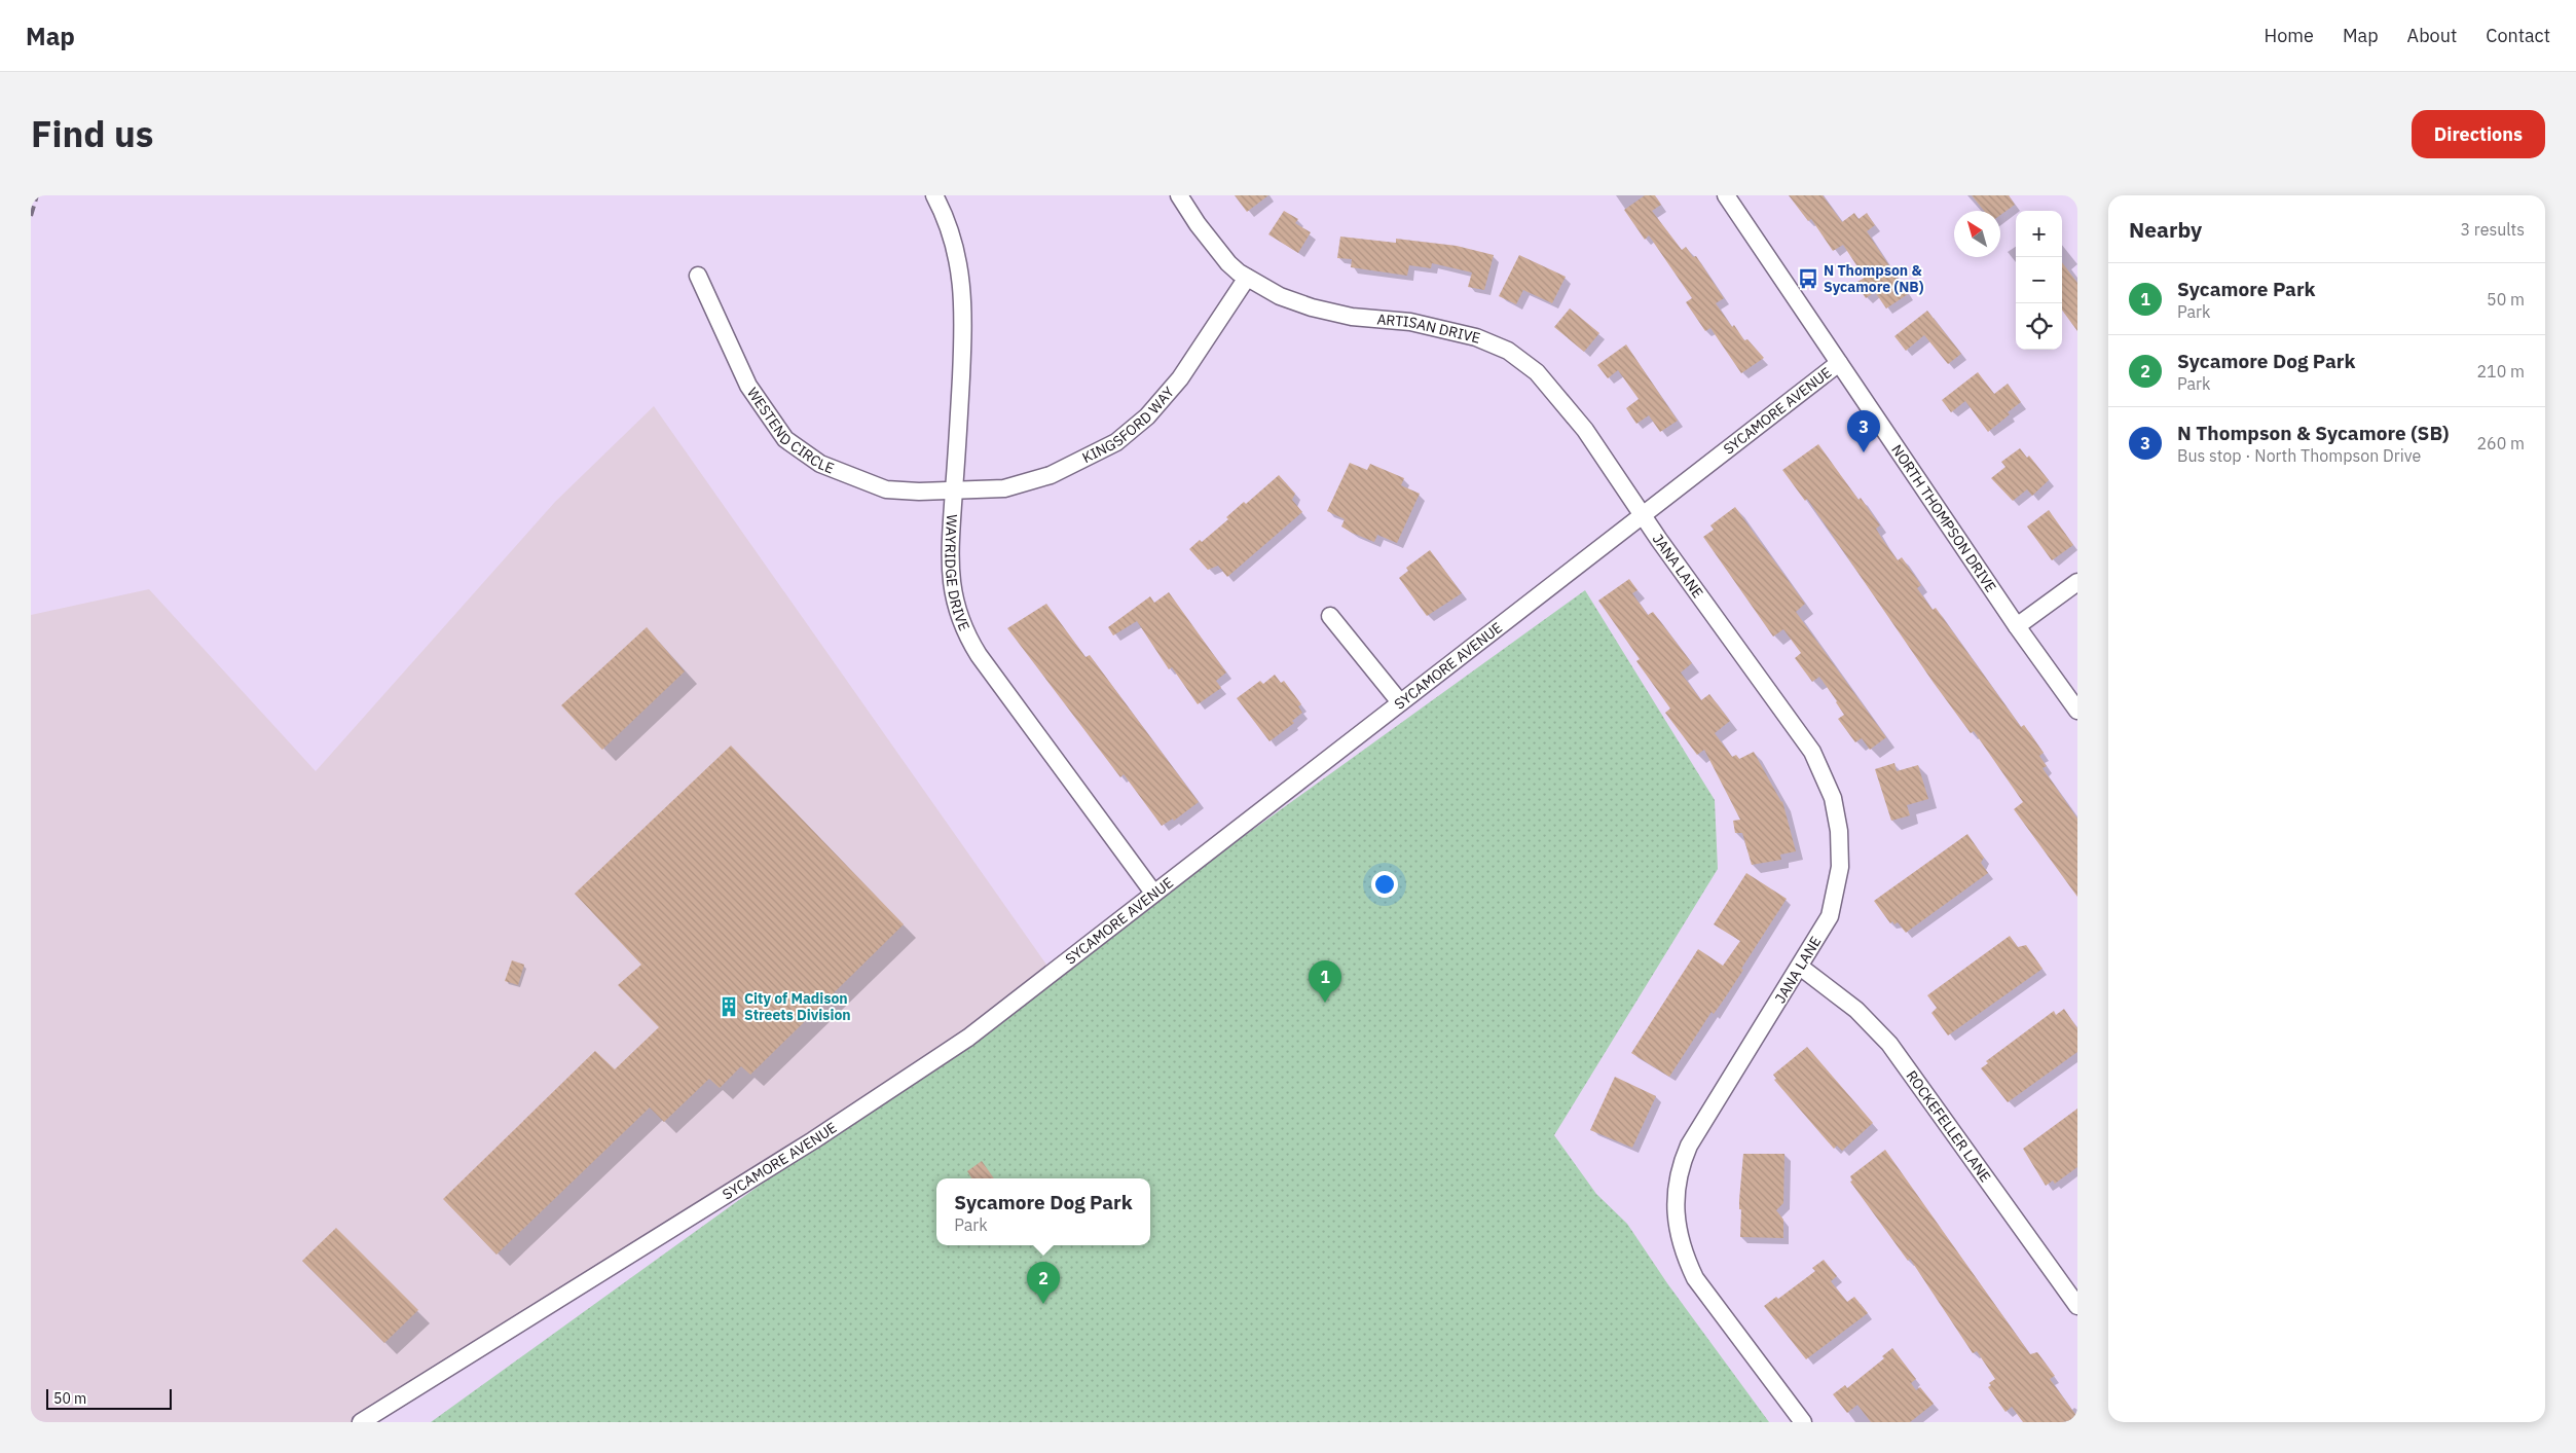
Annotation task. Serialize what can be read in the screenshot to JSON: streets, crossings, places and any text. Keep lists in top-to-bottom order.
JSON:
{
  "streets": {
    "street": [
      "ARTISAN DRIVE",
      "SYCAMORE AVENUE",
      "KINGSFORD WAY",
      "WESTEND CIRCLE",
      "NORTH THOMPSON DRIVE",
      "JANA LANE",
      "WAYRIDGE DRIVE",
      "ROCKEFELLER LANE"
    ]
  },
  "crossings": [
    ["ARTISAN DRIVE", "SYCAMORE AVENUE"],
    ["ARTISAN DRIVE", "KINGSFORD WAY"],
    ["ARTISAN DRIVE", "JANA LANE"],
    ["SYCAMORE AVENUE", "NORTH THOMPSON DRIVE"],
    ["SYCAMORE AVENUE", "JANA LANE"],
    ["SYCAMORE AVENUE", "WAYRIDGE DRIVE"],
    ["KINGSFORD WAY", "WESTEND CIRCLE"],
    ["KINGSFORD WAY", "WAYRIDGE DRIVE"],
    ["WESTEND CIRCLE", "WAYRIDGE DRIVE"],
    ["JANA LANE", "ROCKEFELLER LANE"]
  ],
  "places": {
    "bus stop": ["N Thompson & Sycamore (NB)"],
    "building": ["City of Madison Streets Division"]
  },
  "scale_bar": "50 m",
  "north": "top left",
  "page": {
    "header": "Map",
    "nav": [
      "Home",
      "Map",
      "About",
      "Contact"
    ],
    "title": "Find us",
    "buttons": "Directions",
    "heading": ["Nearby", "3 results"],
    "map_buttons": ["+", "−"],
    "list": [
      {
        "mark": "1",
        "name": "Sycamore Park",
        "note": "Park",
        "value": "50 m"
      },
      {
        "mark": "2",
        "name": "Sycamore Dog Park",
        "note": "Park",
        "value": "210 m"
      },
      {
        "mark": "3",
        "name": "N Thompson & Sycamore (SB)",
        "note": "Bus stop · North Thompson Drive",
        "value": "260 m"
      }
    ],
    "pins": ["3", "1", "2"],
    "popup": ["Sycamore Dog Park", "Park"],
    "scale": "50 m"
  }
}
